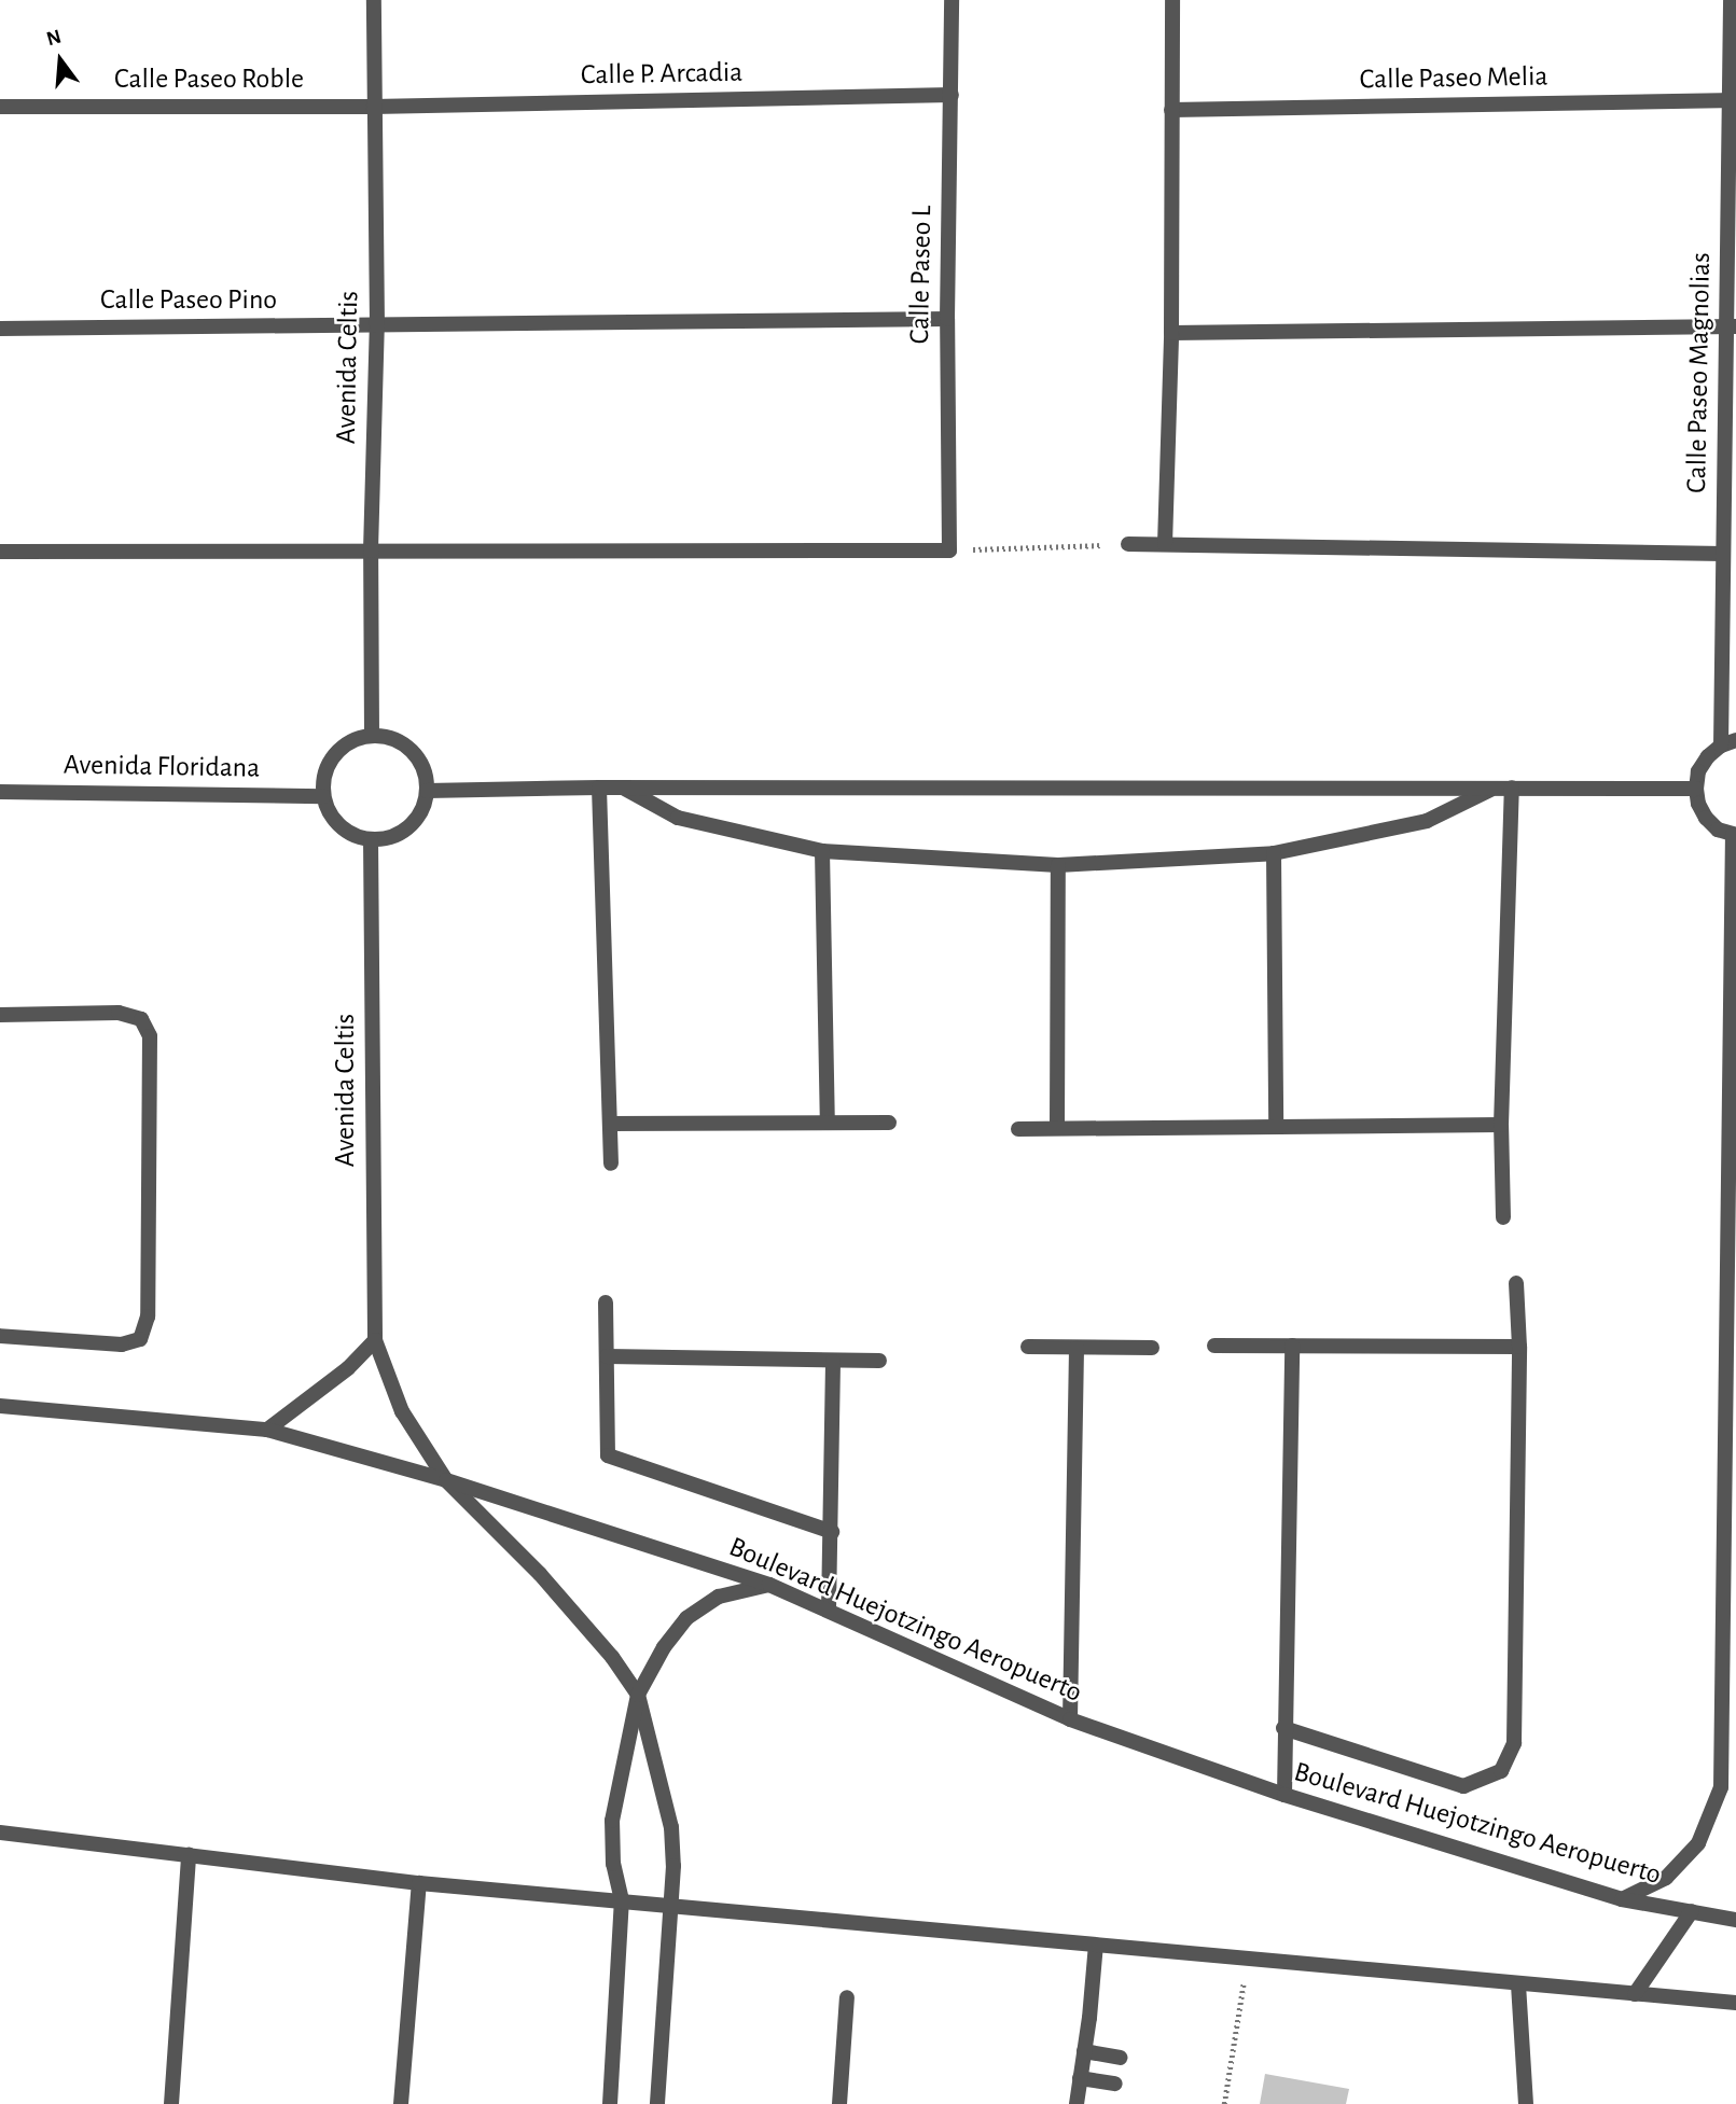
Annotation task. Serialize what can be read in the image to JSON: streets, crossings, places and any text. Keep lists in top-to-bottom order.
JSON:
{
  "streets": {
    "street": [
      "Calle P. Arcadia",
      "Calle Paseo Melia",
      "Calle Paseo Roble",
      "Calle Paseo L",
      "Calle Paseo Pino",
      "Avenida Celtis",
      "Calle Paseo Magnolias",
      "Avenida Floridana",
      "Boulevard Huejotzingo Aeropuerto"
    ]
  },
  "crossings": [
    ["Calle P. Arcadia", "Calle Paseo Roble"],
    ["Calle P. Arcadia", "Calle Paseo L"],
    ["Calle P. Arcadia", "Avenida Celtis"],
    ["Calle Paseo Melia", "Calle Paseo Magnolias"],
    ["Calle Paseo Roble", "Avenida Celtis"],
    ["Calle Paseo L", "Calle Paseo Pino"],
    ["Calle Paseo Pino", "Avenida Celtis"],
    ["Avenida Celtis", "Avenida Floridana"]
  ],
  "north": "top"
}
